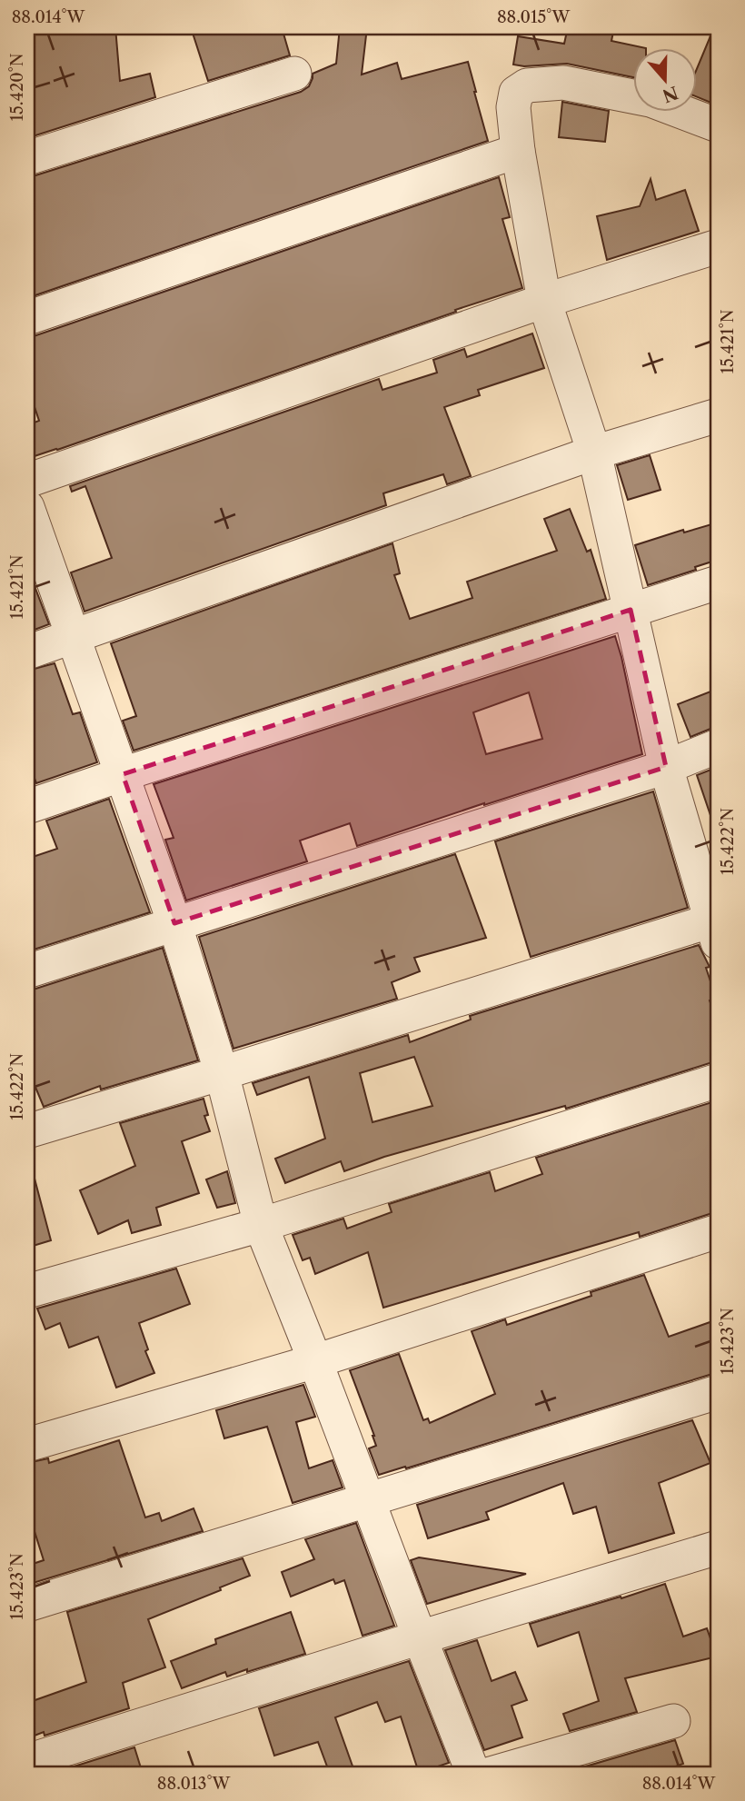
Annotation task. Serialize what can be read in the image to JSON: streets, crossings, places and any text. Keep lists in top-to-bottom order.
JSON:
{
  "north": "bottom",
  "coordinates": [
    "88.014°W",
    "88.015°W",
    "15.420°N",
    "15.421°N",
    "15.422°N",
    "15.423°N",
    "88.013°W"
  ]
}
